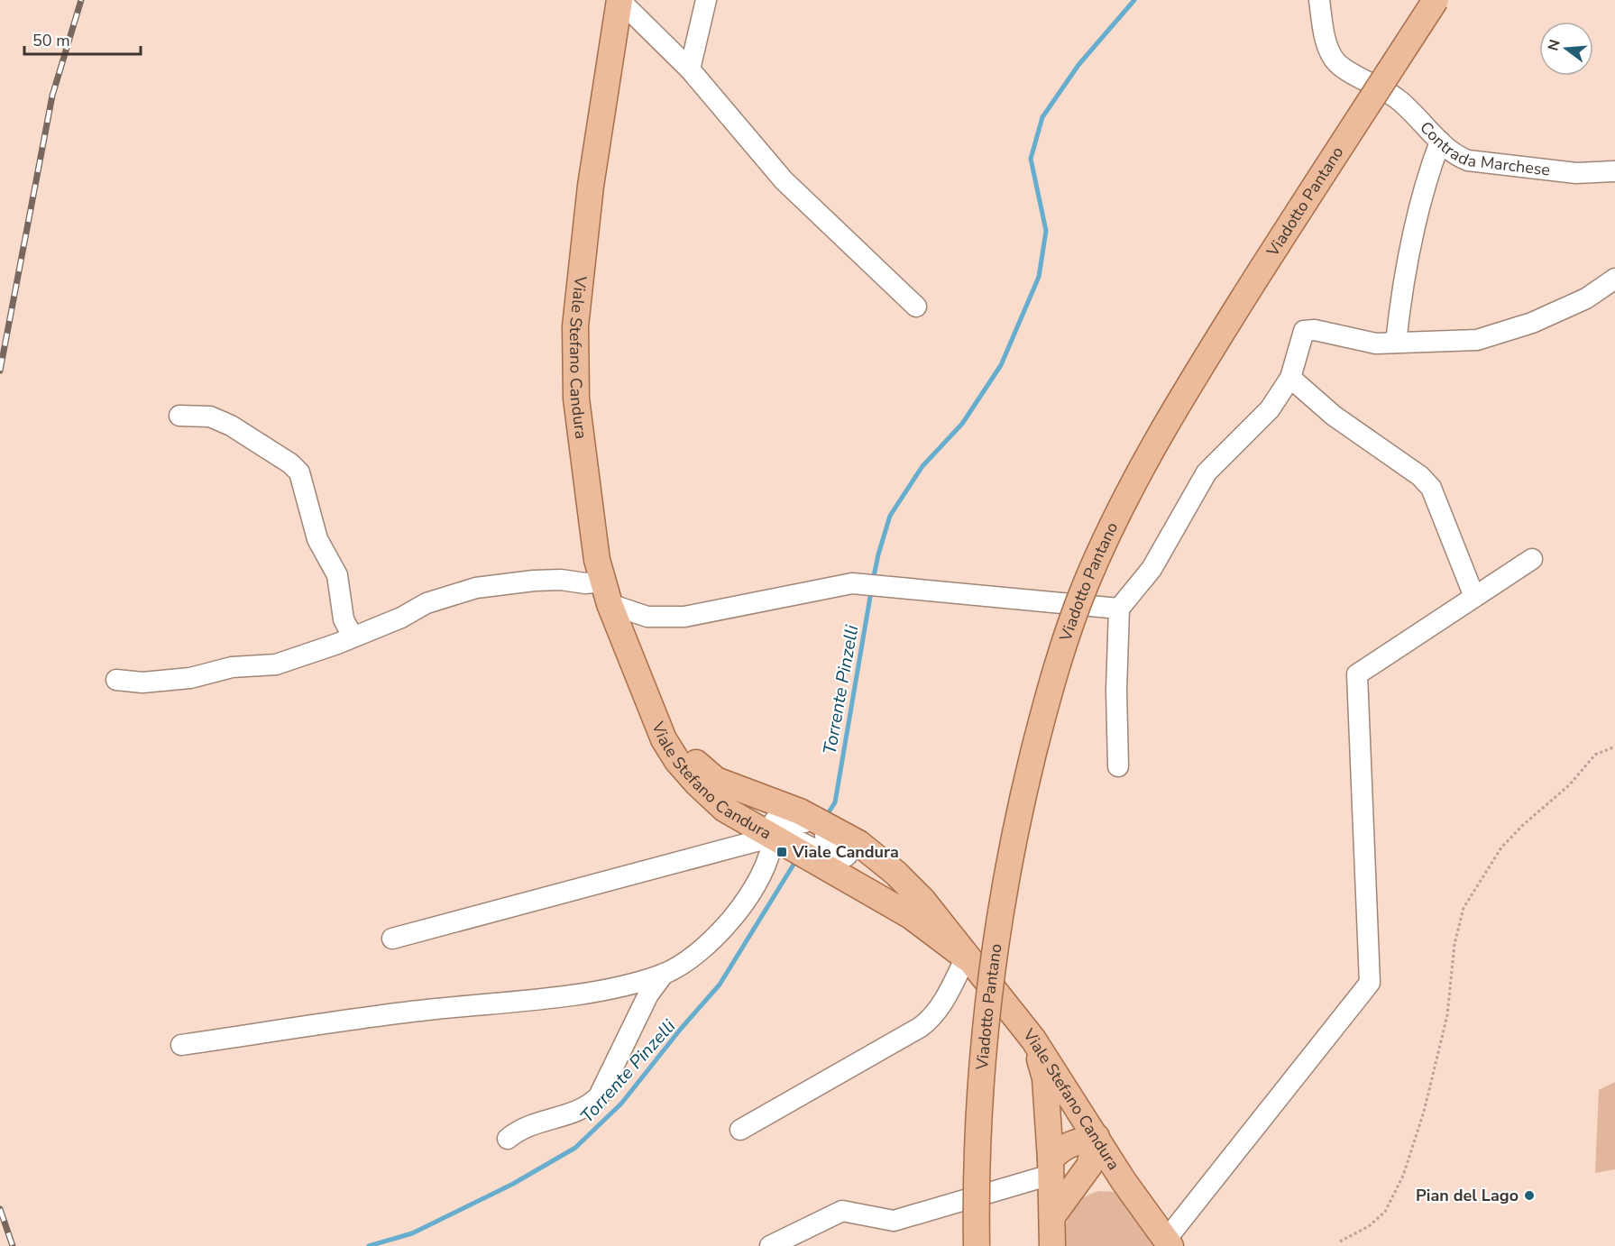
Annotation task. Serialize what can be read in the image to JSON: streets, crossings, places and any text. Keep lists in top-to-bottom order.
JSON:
{
  "streets": {
    "main road": ["Viadotto Pantano", "Viale Stefano Candura"],
    "street": ["Contrada Marchese"]
  },
  "water": ["Torrente Pinzelli"],
  "places": {
    "transit": ["Viale Candura"],
    "other": ["Pian del Lago"]
  },
  "scale_bar": "50 m",
  "north": "left"
}
